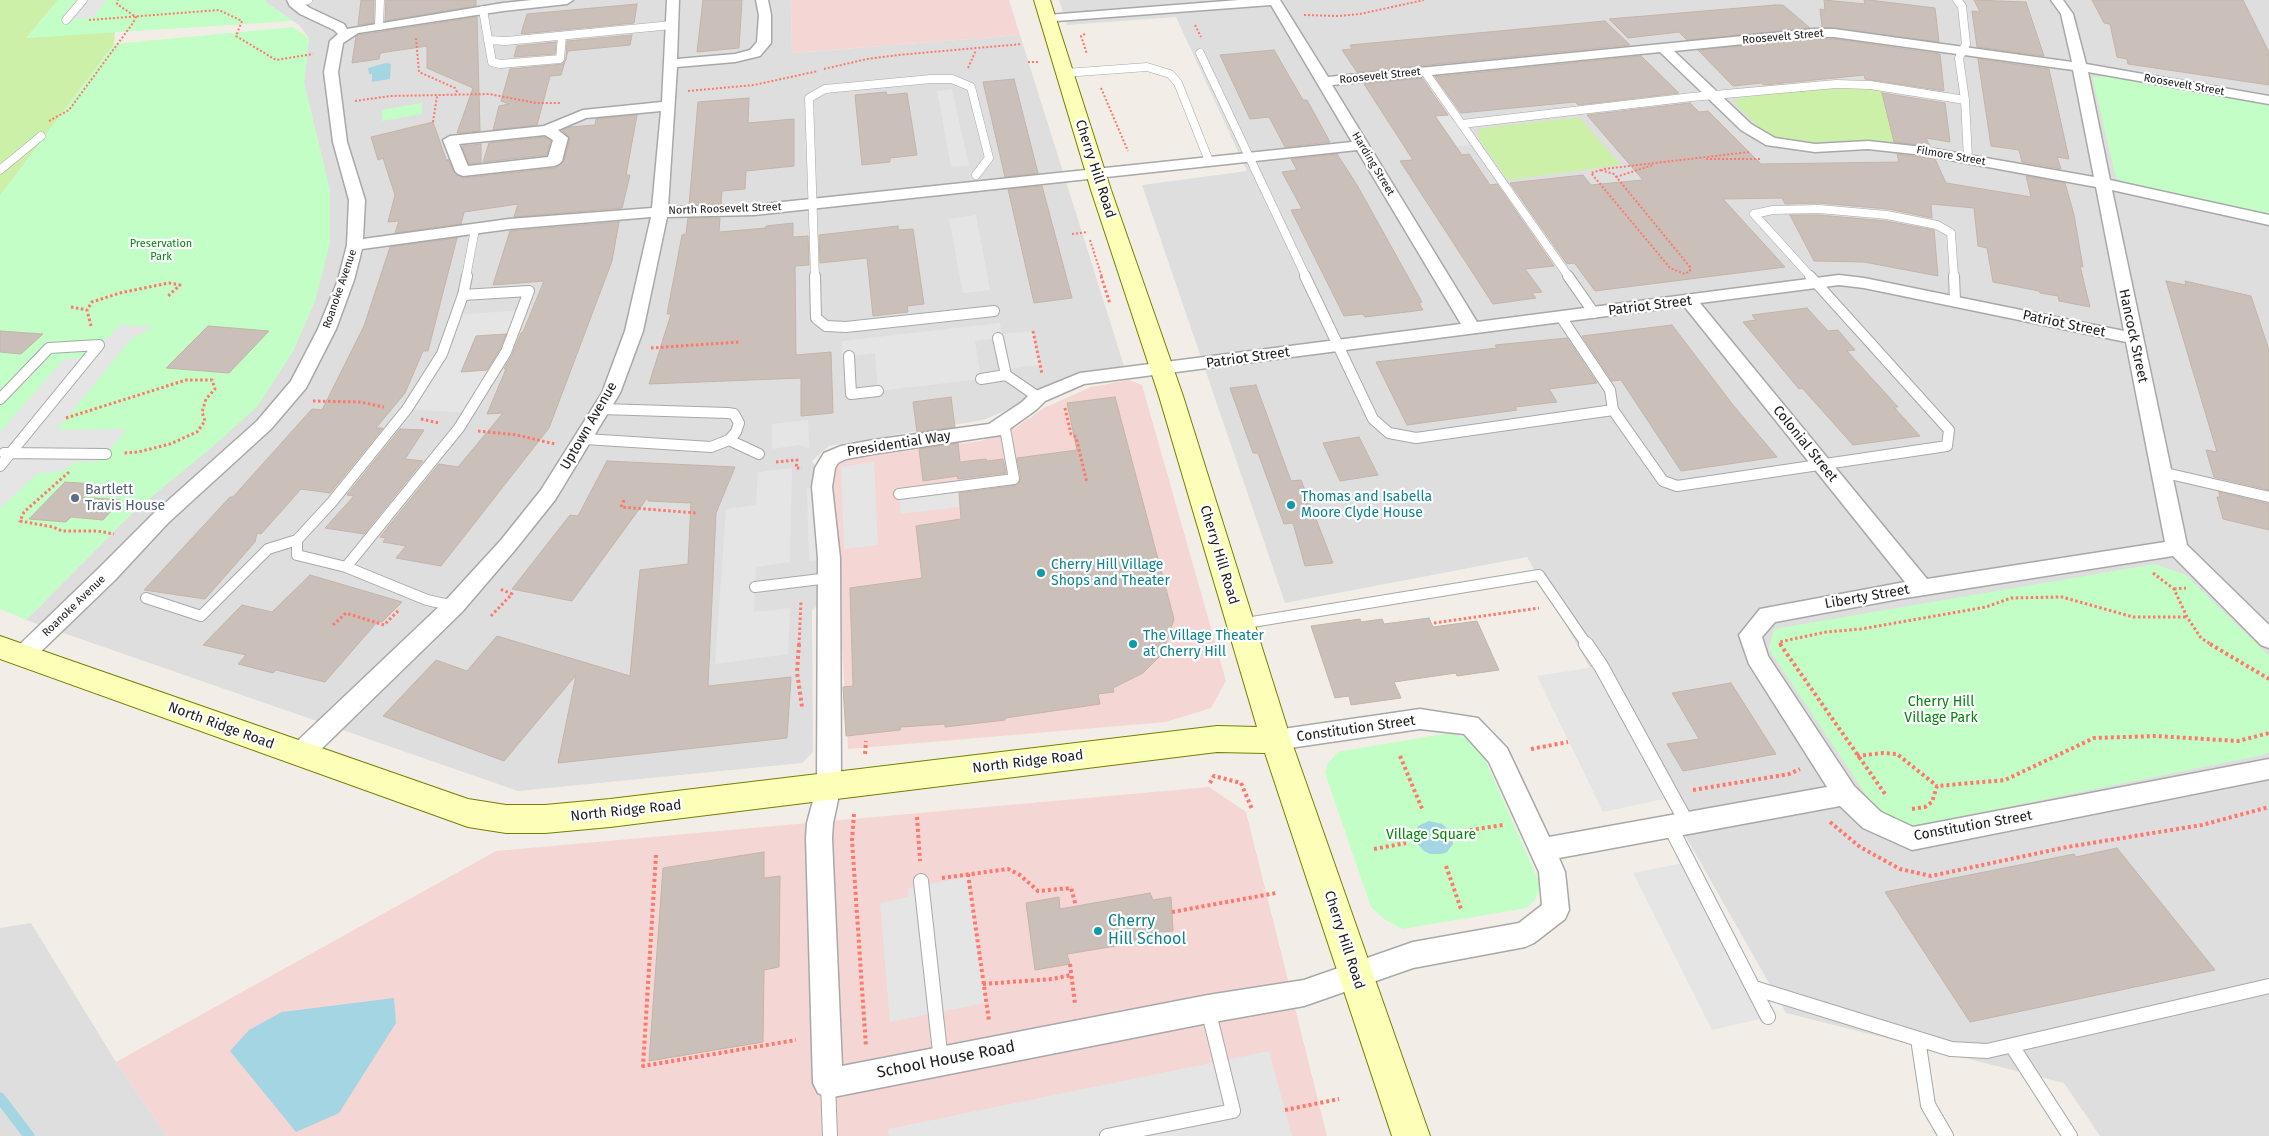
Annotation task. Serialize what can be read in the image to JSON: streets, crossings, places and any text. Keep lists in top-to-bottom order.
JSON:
{
  "streets": {
    "main road": ["Cherry Hill Road", "North Ridge Road"],
    "street": [
      "Roosevelt Street",
      "Filmore Street",
      "Harding Street",
      "North Roosevelt Street",
      "Roanoke Avenue",
      "Patriot Street",
      "Hancock Street",
      "Uptown Avenue",
      "Presidential Way",
      "Colonial Street",
      "Liberty Street",
      "Constitution Street",
      "School House Road"
    ]
  },
  "crossings": [
    ["Roosevelt Street", "Filmore Street"],
    ["Roosevelt Street", "Harding Street"],
    ["Roosevelt Street", "Hancock Street"],
    ["Filmore Street", "Hancock Street"],
    ["Harding Street", "Patriot Street"],
    ["Cherry Hill Road", "North Roosevelt Street"],
    ["Cherry Hill Road", "Patriot Street"],
    ["Cherry Hill Road", "Presidential Way"],
    ["Cherry Hill Road", "North Ridge Road"],
    ["Cherry Hill Road", "Constitution Street"],
    ["Cherry Hill Road", "School House Road"],
    ["North Roosevelt Street", "Roanoke Avenue"],
    ["North Roosevelt Street", "Uptown Avenue"],
    ["Roanoke Avenue", "North Ridge Road"],
    ["Patriot Street", "Hancock Street"],
    ["Patriot Street", "Presidential Way"],
    ["Patriot Street", "Colonial Street"],
    ["Hancock Street", "Liberty Street"],
    ["Uptown Avenue", "North Ridge Road"],
    ["Presidential Way", "North Ridge Road"],
    ["Colonial Street", "Liberty Street"],
    ["Liberty Street", "Constitution Street"],
    ["North Ridge Road", "Constitution Street"],
    ["Constitution Street", "School House Road"]
  ],
  "parks": ["Preservation Park", "Cherry Hill Village Park", "Village Square"],
  "places": [
    "Bartlett Travis House",
    "Thomas and Isabella Moore Clyde House",
    "Cherry Hill Village Shops and Theater",
    "The Village Theater at Cherry Hill",
    "Cherry Hill School"
  ]
}
